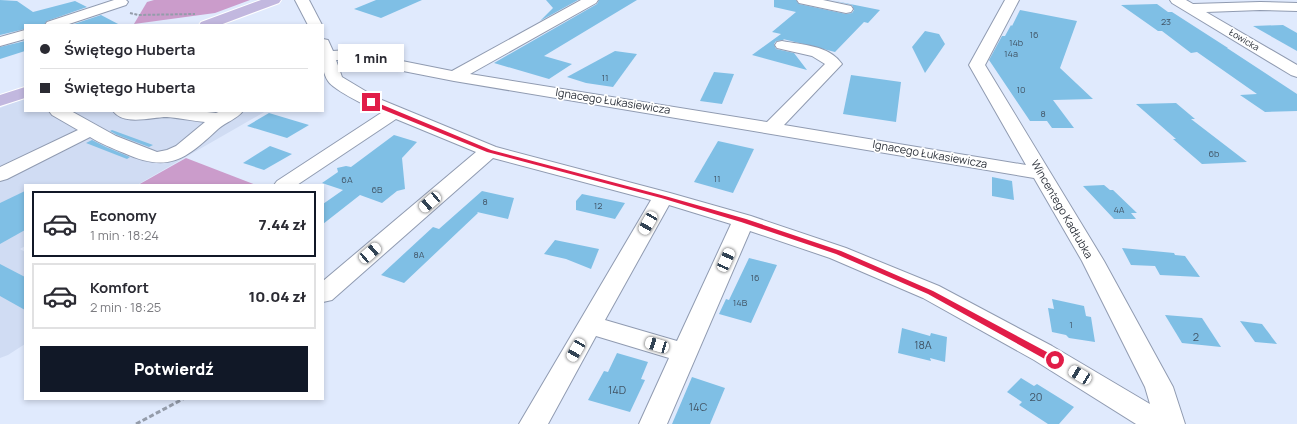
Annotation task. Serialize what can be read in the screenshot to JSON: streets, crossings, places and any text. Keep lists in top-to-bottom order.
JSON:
{
  "streets": {
    "street": ["Łowicka", "Ignacego Łukasiewicza", "Wincentego Kadłubka"]
  },
  "crossings": [
    ["Ignacego Łukasiewicza", "Wincentego Kadłubka"]
  ],
  "house_numbers": [
    "23",
    "16",
    "14b",
    "14a",
    "11",
    "10",
    "8",
    "6b",
    "11",
    "6A",
    "6B",
    "8",
    "12",
    "4A",
    "8A",
    "16",
    "14B",
    "1",
    "2",
    "18A",
    "14D",
    "20",
    "14C"
  ],
  "page": {
    "banner": ["Świętego Huberta", "Świętego Huberta"],
    "bubble": "1 min",
    "list": [
      {
        "name": "Economy",
        "note": "1 min · 18:24",
        "value": "7.44 zł"
      },
      {
        "name": "Komfort",
        "note": "2 min · 18:25",
        "value": "10.04 zł"
      }
    ],
    "buttons": "Potwierdź"
  }
}
